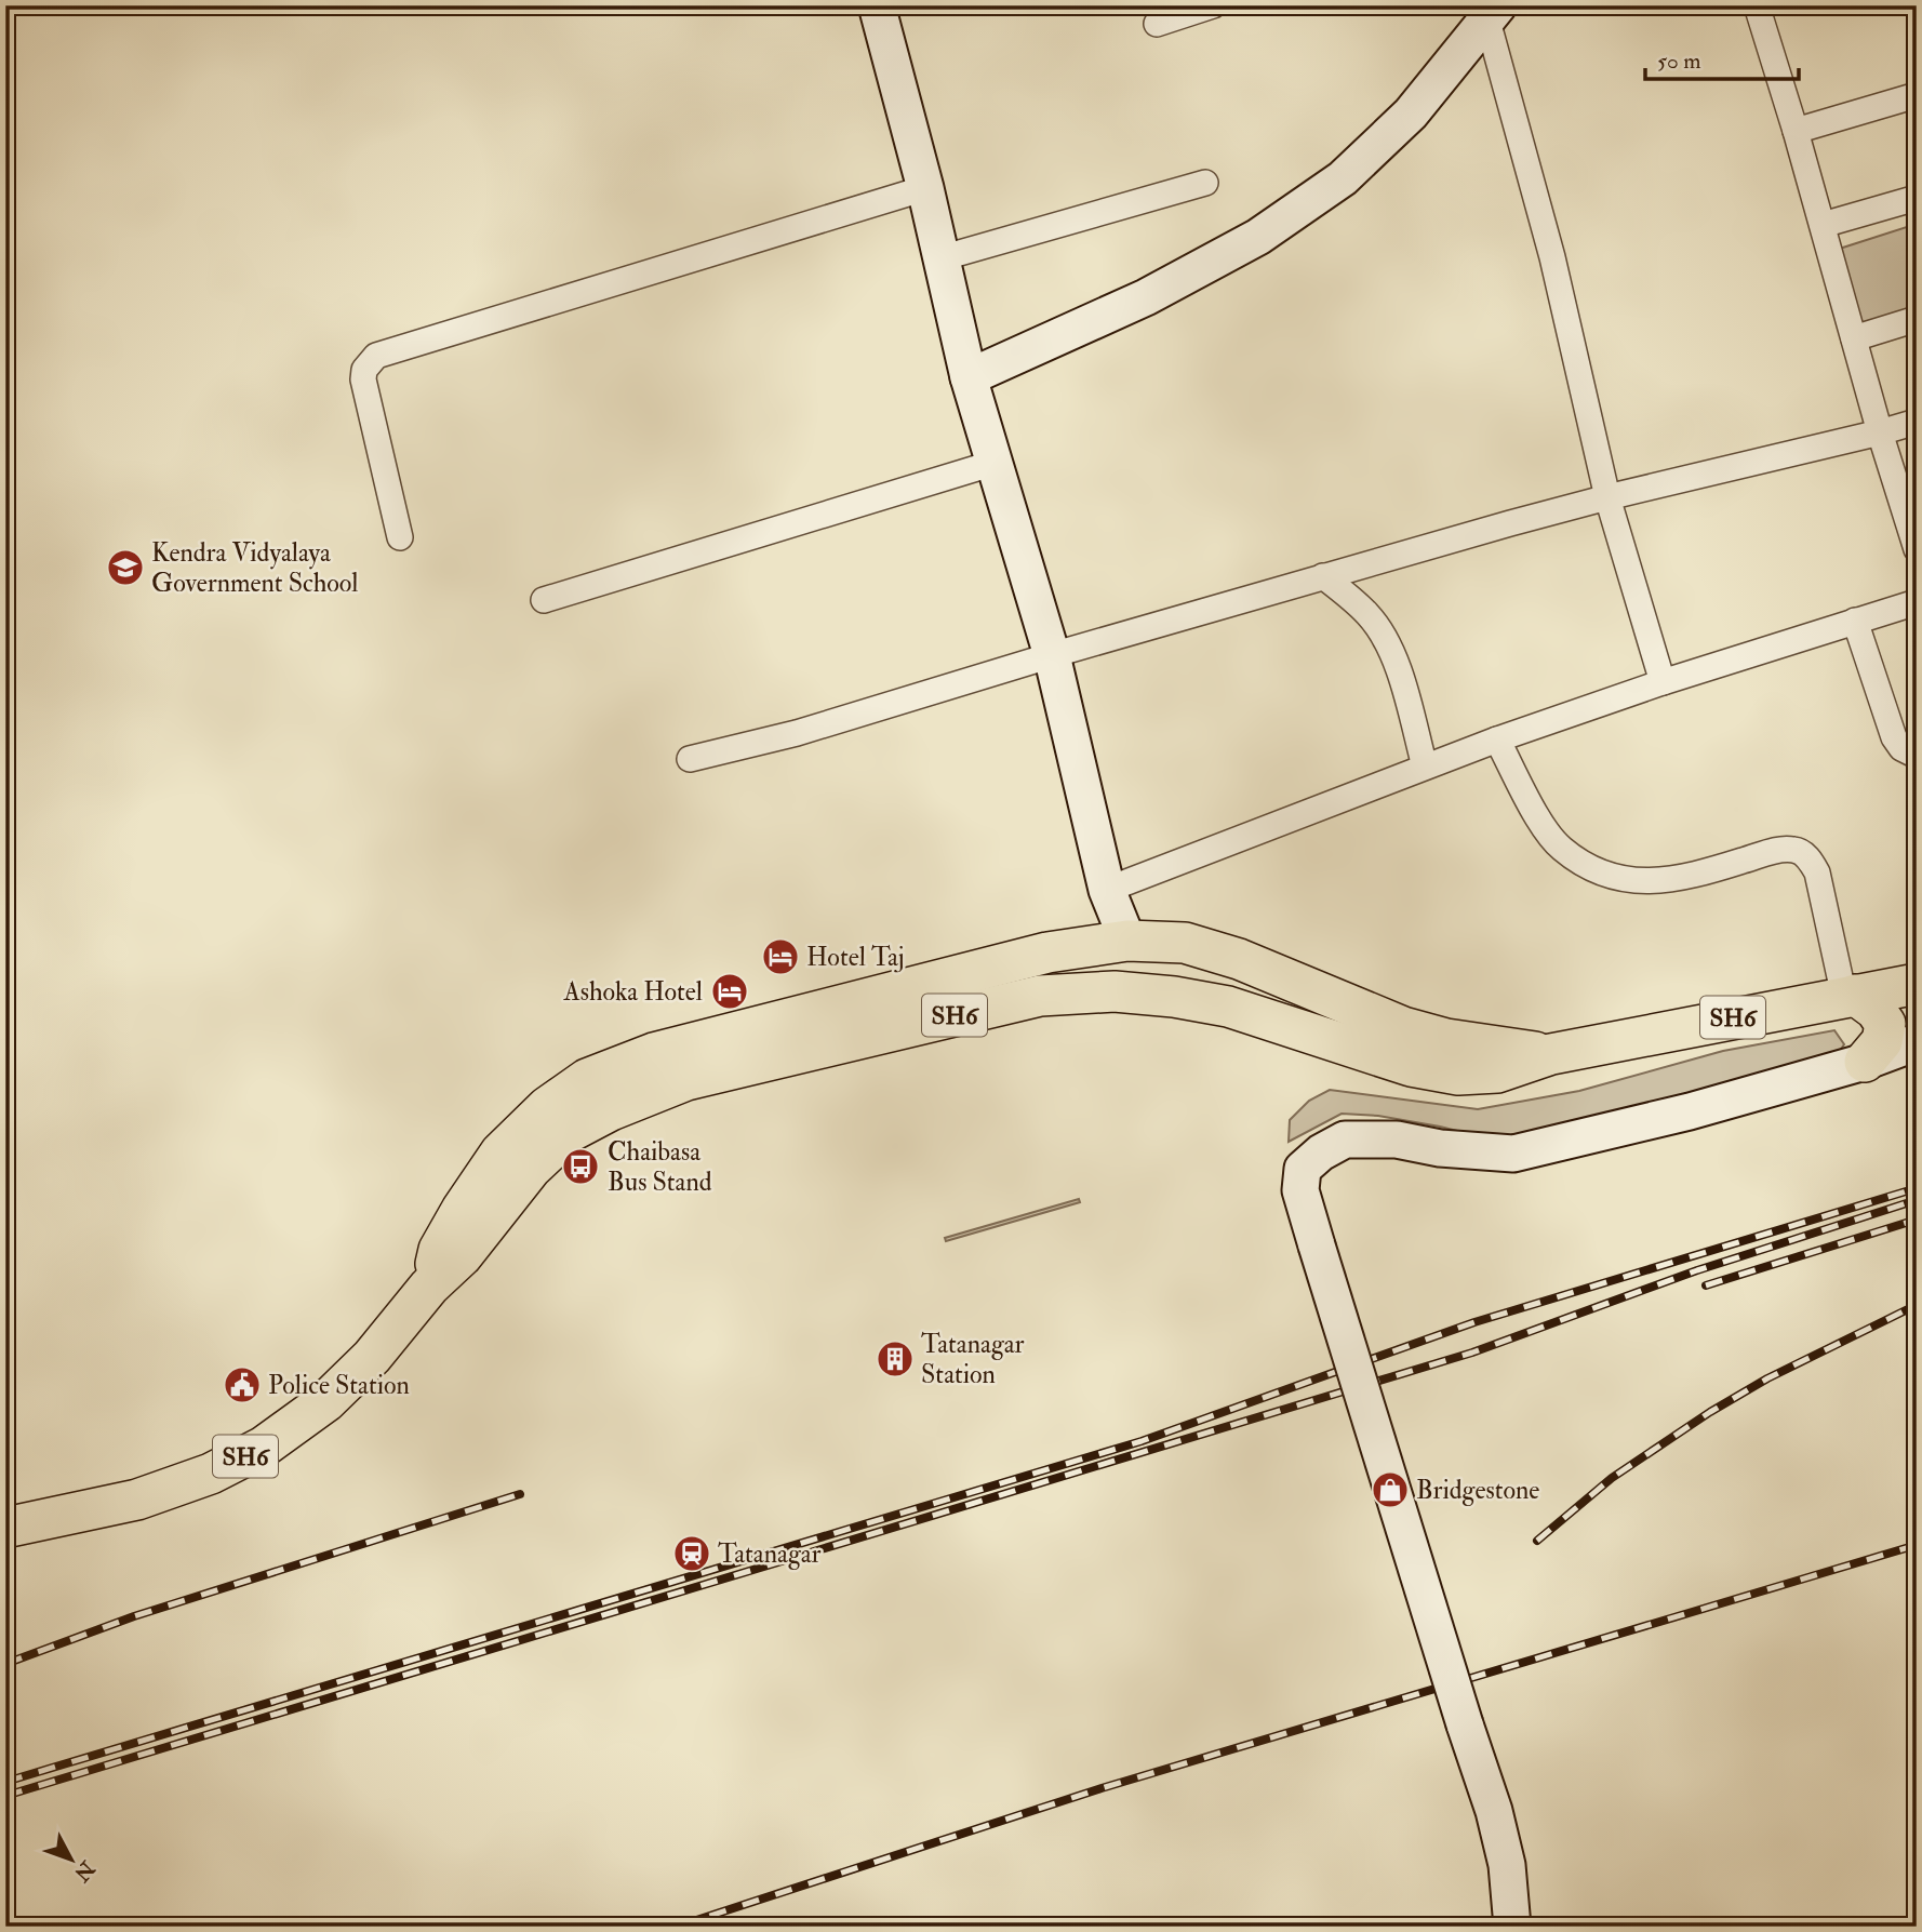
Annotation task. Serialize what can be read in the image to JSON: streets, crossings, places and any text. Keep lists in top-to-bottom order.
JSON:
{
  "streets": {
    "main road": ["SH6"]
  },
  "places": {
    "school or university": ["Kendra Vidyalaya Government School"],
    "hotel": ["Hotel Taj", "Ashoka Hotel"],
    "bus stop": ["Chaibasa Bus Stand"],
    "building": ["Tatanagar Station"],
    "public building": ["Police Station"],
    "shop": ["Bridgestone"],
    "station": ["Tatanagar"]
  },
  "scale_bar": "50 m",
  "north": "bottom right"
}
